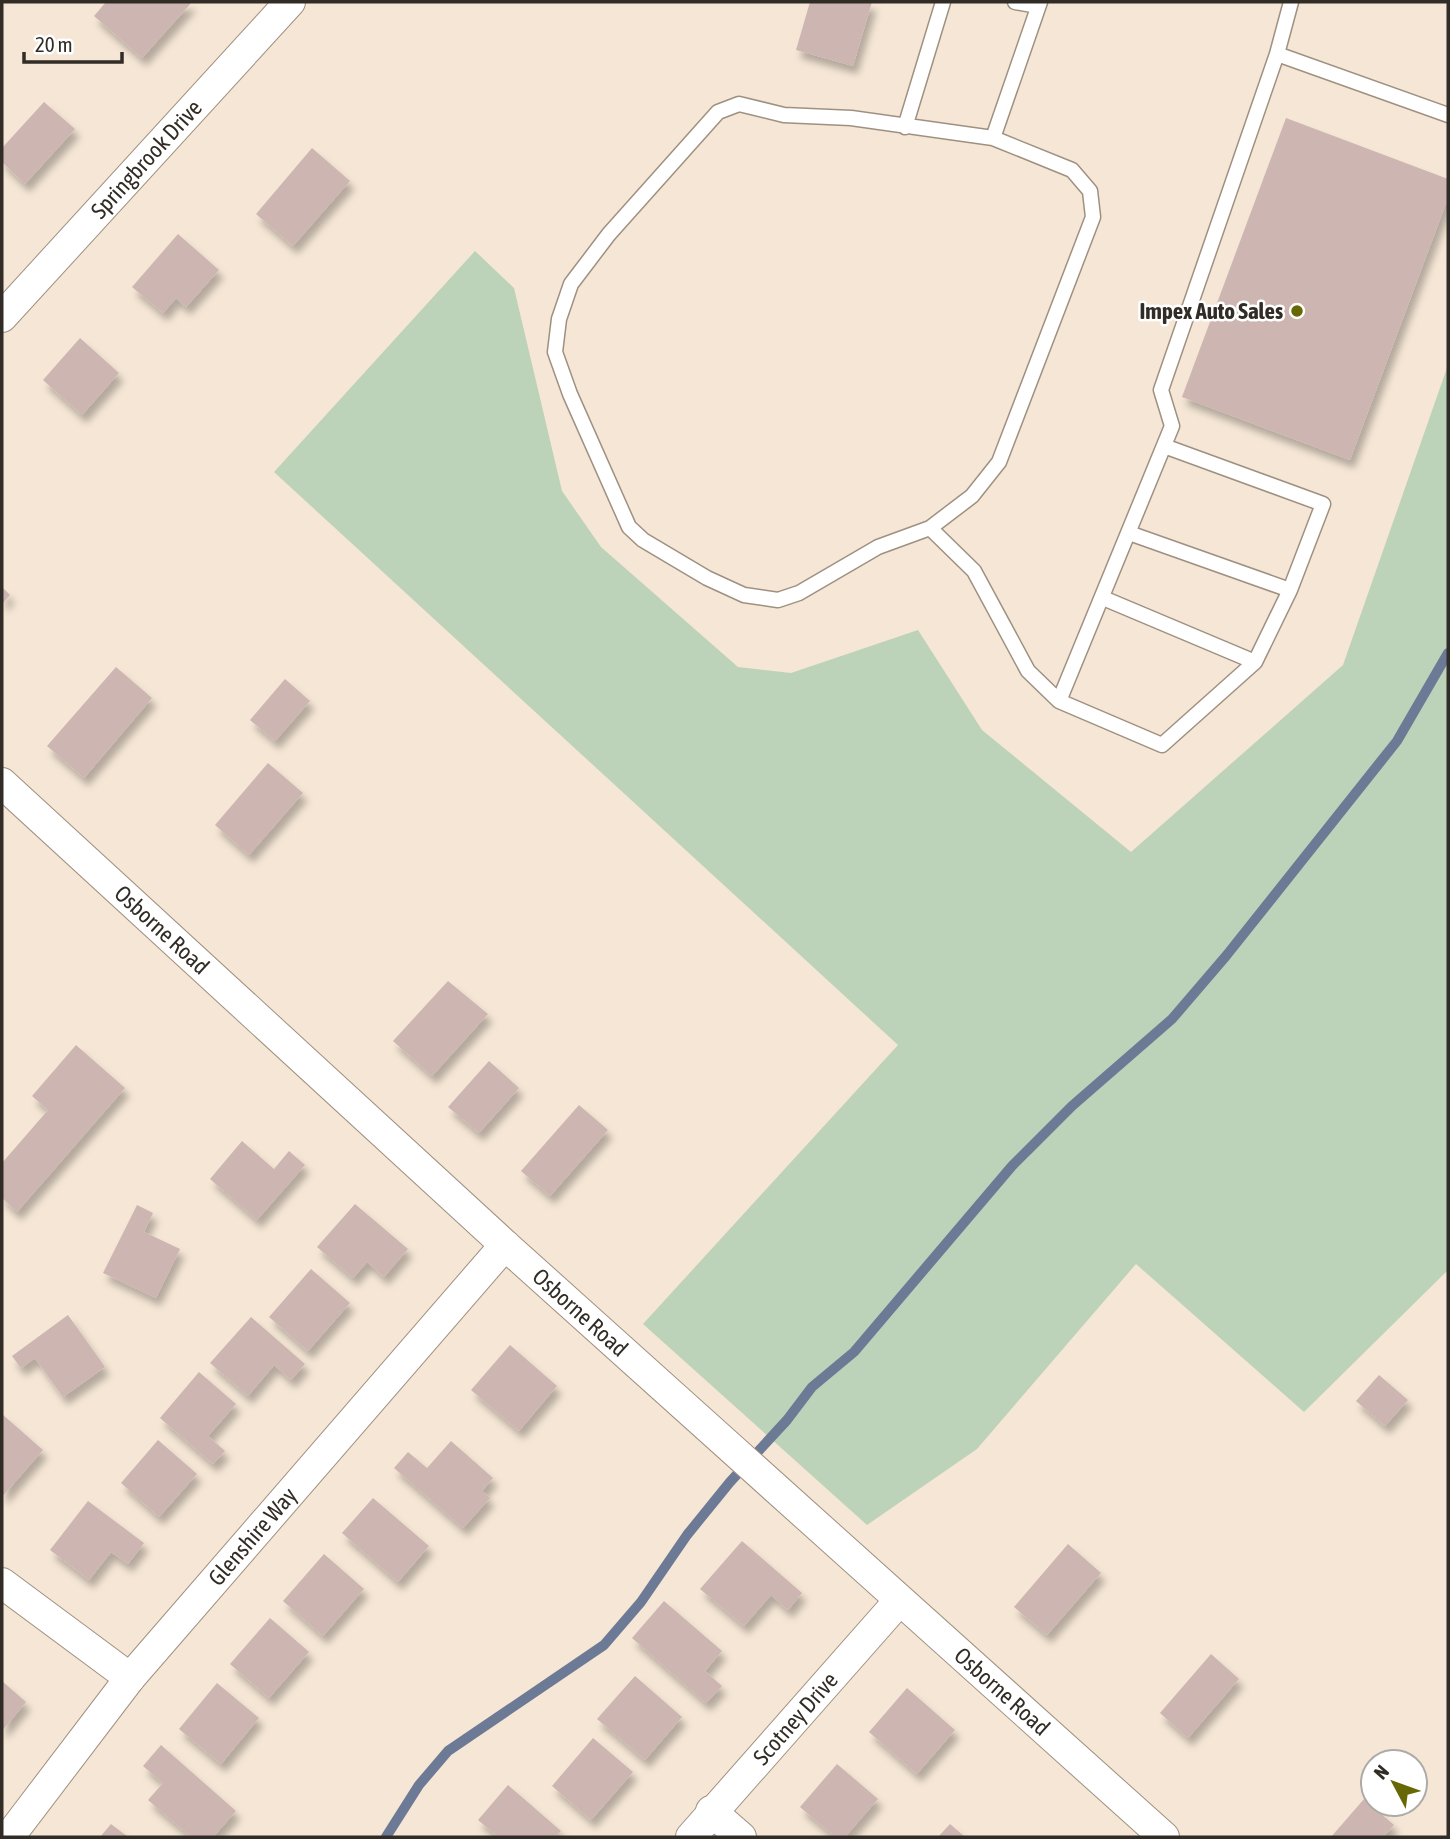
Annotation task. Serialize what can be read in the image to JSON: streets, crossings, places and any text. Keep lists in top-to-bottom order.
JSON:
{
  "streets": {
    "street": [
      "Springbrook Drive",
      "Osborne Road",
      "Glenshire Way",
      "Scotney Drive"
    ]
  },
  "crossings": [
    ["Osborne Road", "Glenshire Way"],
    ["Osborne Road", "Scotney Drive"]
  ],
  "places": ["Impex Auto Sales"],
  "scale_bar": "20 m",
  "north": "top left"
}
